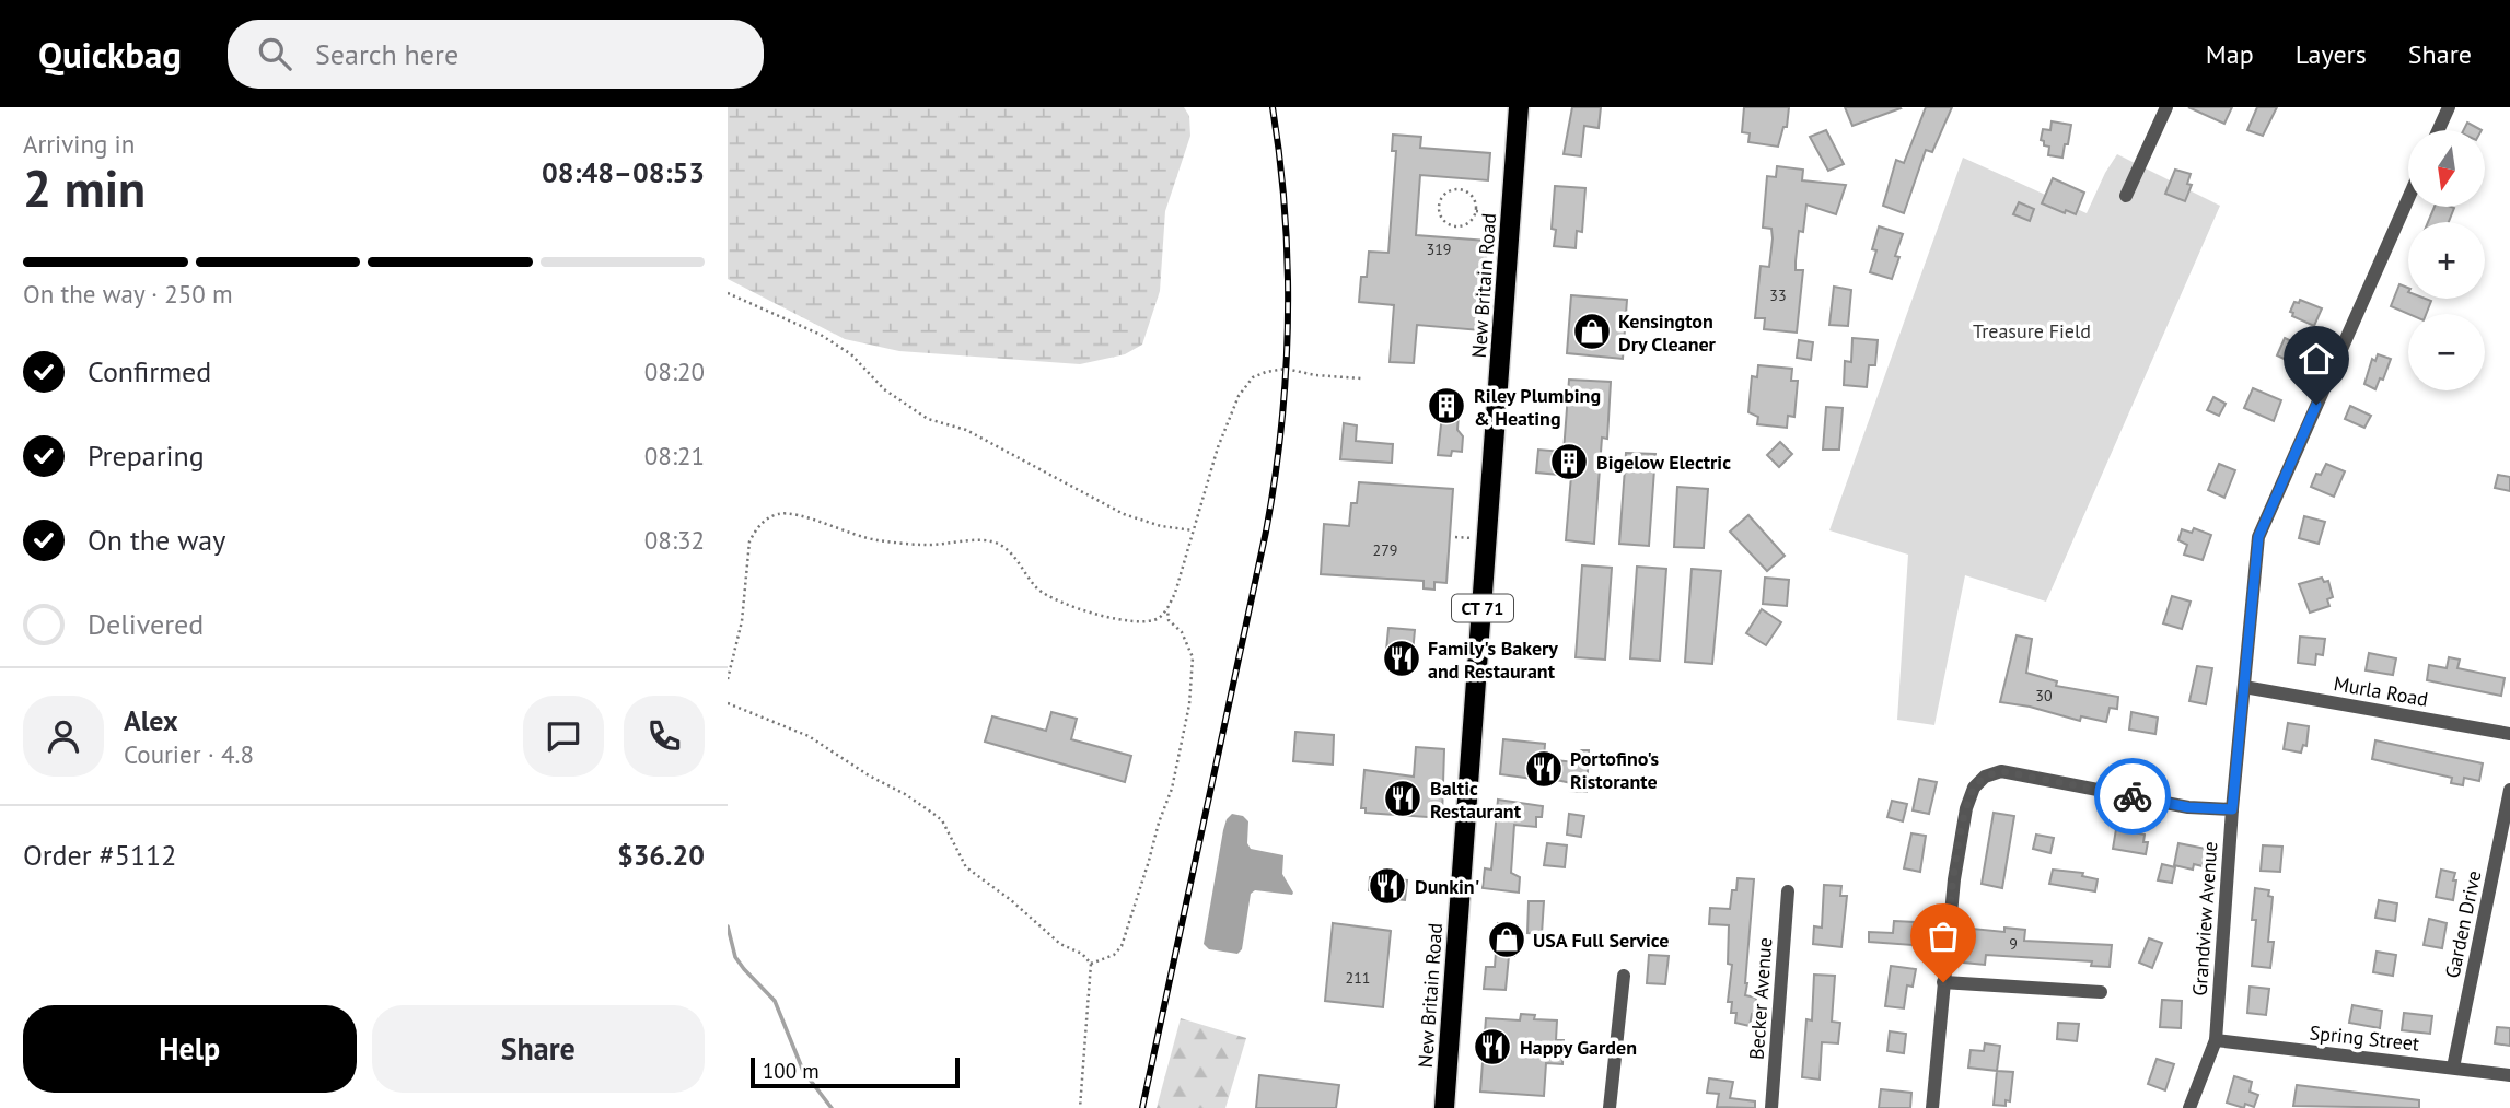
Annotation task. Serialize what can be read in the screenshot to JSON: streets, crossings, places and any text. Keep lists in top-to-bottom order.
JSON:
{
  "streets": {
    "main road": ["New Britain Road", "CT 71"],
    "street": [
      "Murla Road",
      "Grandview Avenue",
      "Garden Drive",
      "Becker Avenue",
      "Spring Street"
    ]
  },
  "crossings": [
    ["Murla Road", "Grandview Avenue"],
    ["Grandview Avenue", "Spring Street"],
    ["Garden Drive", "Spring Street"]
  ],
  "parks": ["Treasure Field"],
  "places": {
    "shop": ["Kensington Dry Cleaner", "USA Full Service"],
    "building": ["Riley Plumbing & Heating", "Bigelow Electric"],
    "restaurant": [
      "Family's Bakery and Restaurant",
      "Portofino's Ristorante",
      "Baltic Restaurant",
      "Dunkin'",
      "Happy Garden"
    ]
  },
  "house_numbers": [
    "319",
    "33",
    "279",
    "30",
    "9",
    "211"
  ],
  "scale_bar": "100 m",
  "north": "bottom",
  "page": {
    "header": "Quickbag",
    "search": "Search here",
    "nav": ["Map", "Layers", "Share"],
    "heading": ["2 min", "Arriving in", "08:48–08:53"],
    "panel": [
      "Alex",
      "Courier · 4.8",
      "Order #5112",
      "$36.20"
    ],
    "map_buttons": ["+", "−"],
    "bar": "On the way · 250 m",
    "list": [
      ["Confirmed", "08:20"],
      ["Preparing", "08:21"],
      ["On the way", "08:32"],
      "Delivered"
    ],
    "buttons": ["Help", "Share"],
    "scale": "100 m"
  }
}
